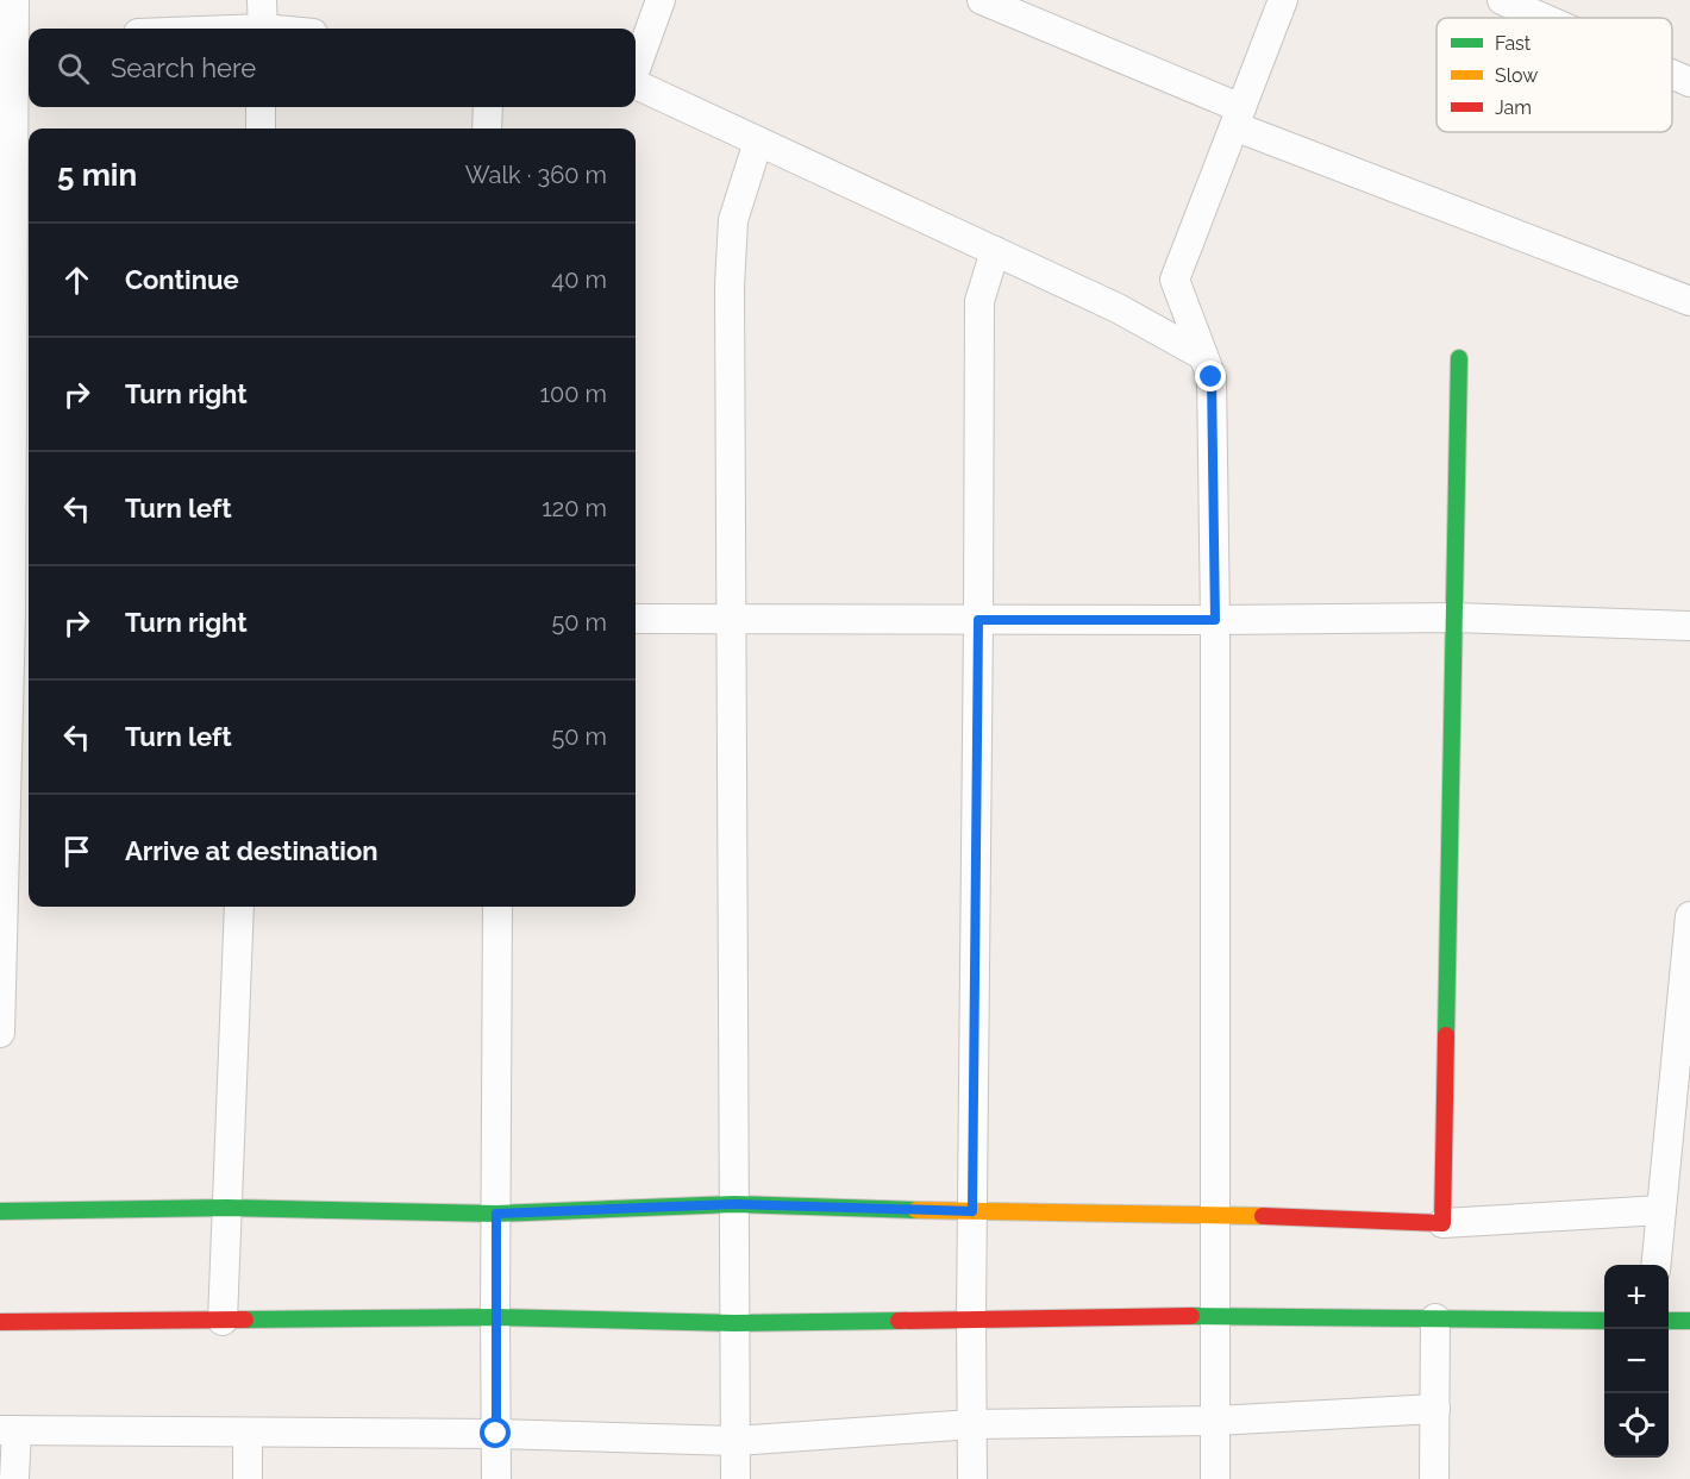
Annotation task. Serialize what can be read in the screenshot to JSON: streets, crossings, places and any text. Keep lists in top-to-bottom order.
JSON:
{
  "legend": ["Fast", "Slow", "Jam"],
  "page": {
    "search": "Search here",
    "heading": ["5 min", "Walk · 360 m"],
    "list": [
      ["Continue", "40 m"],
      ["Turn right", "100 m"],
      ["Turn left", "120 m"],
      ["Turn right", "50 m"],
      ["Turn left", "50 m"],
      "Arrive at destination"
    ],
    "map_buttons": ["+", "−"]
  }
}
